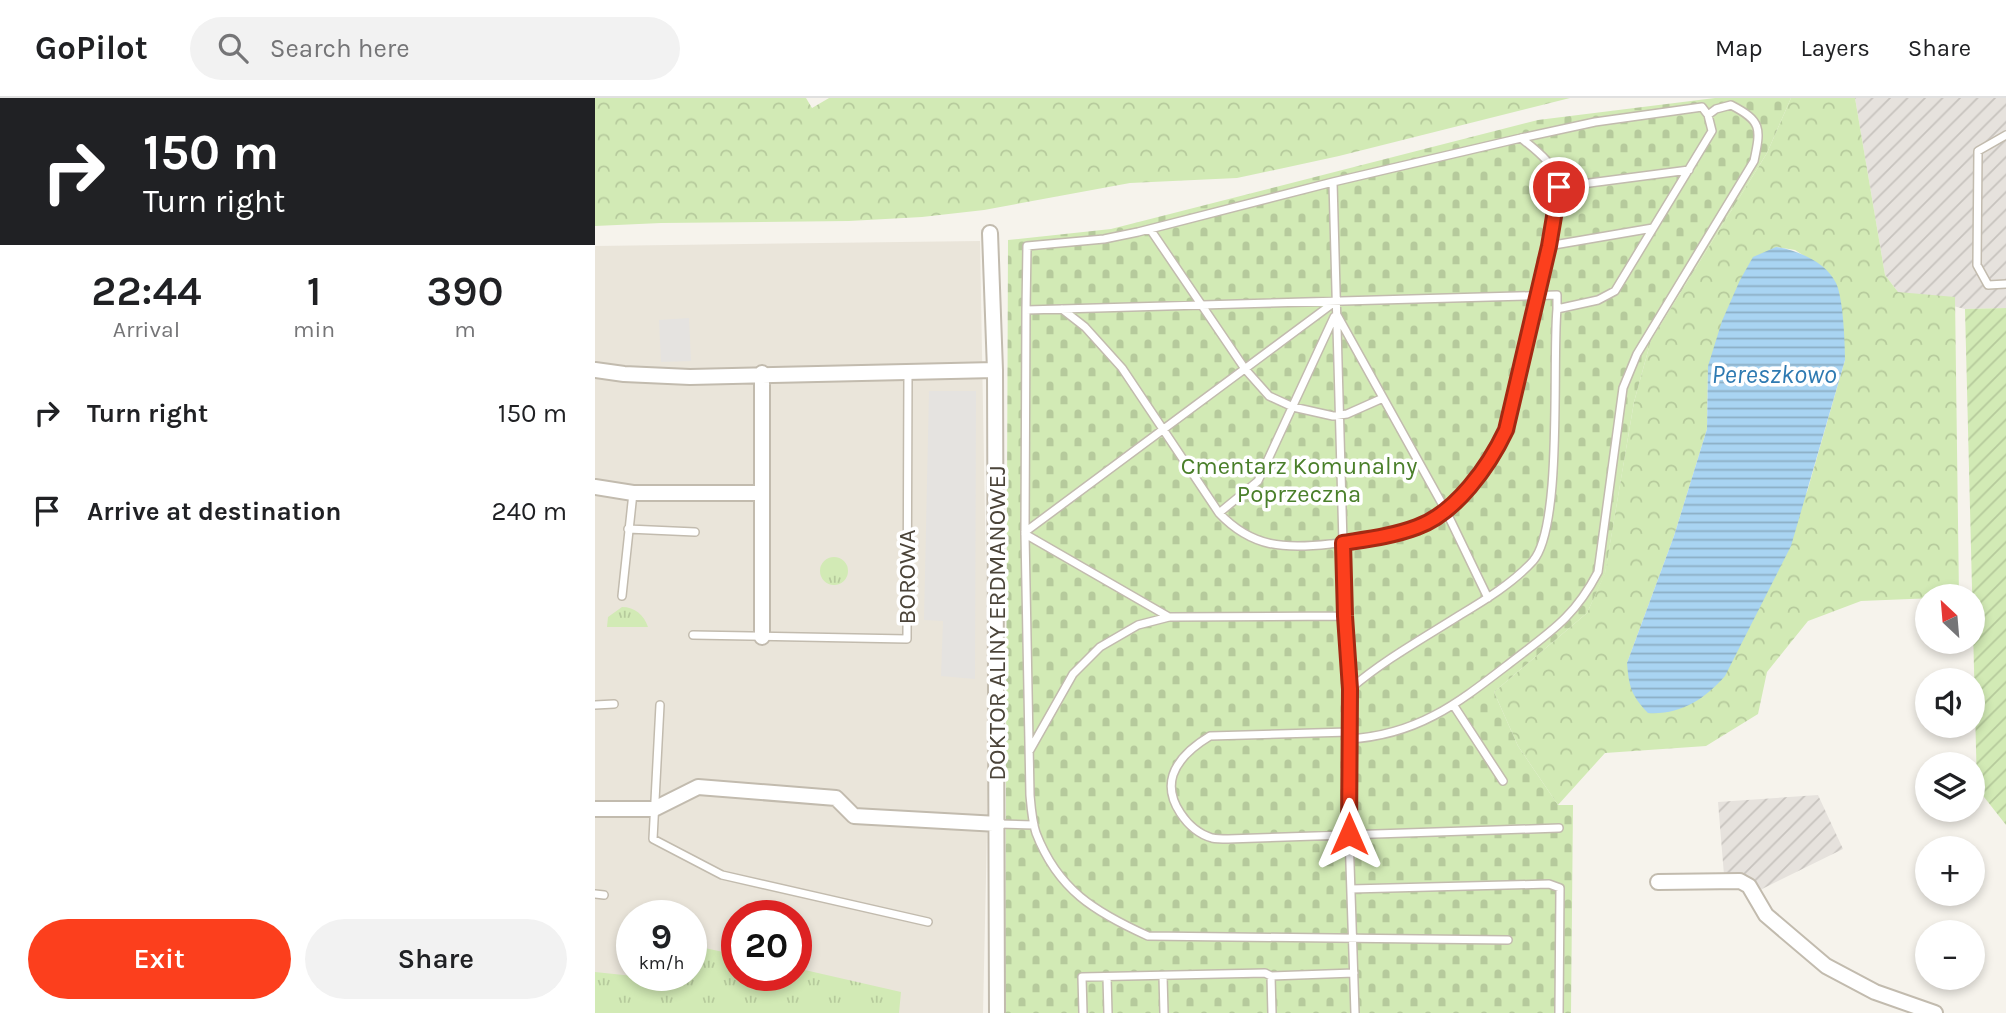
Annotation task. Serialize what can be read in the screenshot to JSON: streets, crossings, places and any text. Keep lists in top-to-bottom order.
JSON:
{
  "streets": {
    "street": ["DOKTOR ALINY ERDMANOWEJ"],
    "lane": ["BOROWA"]
  },
  "water": ["Pereszkowo"],
  "parks": ["Cmentarz Komunalny Poprzeczna"],
  "north": "top left",
  "page": {
    "header": "GoPilot",
    "search": "Search here",
    "nav": ["Map", "Layers", "Share"],
    "turn": ["150 m", "Turn right"],
    "eta": [
      "22:44",
      "Arrival",
      "1",
      "min",
      "390",
      "m"
    ],
    "list": [
      {
        "name": "Turn right",
        "value": "150 m"
      },
      {
        "name": "Arrive at destination",
        "value": "240 m"
      }
    ],
    "map_buttons": ["+", "−"],
    "speed": "9 km/h",
    "limit": "20",
    "buttons": ["Exit", "Share"]
  }
}
